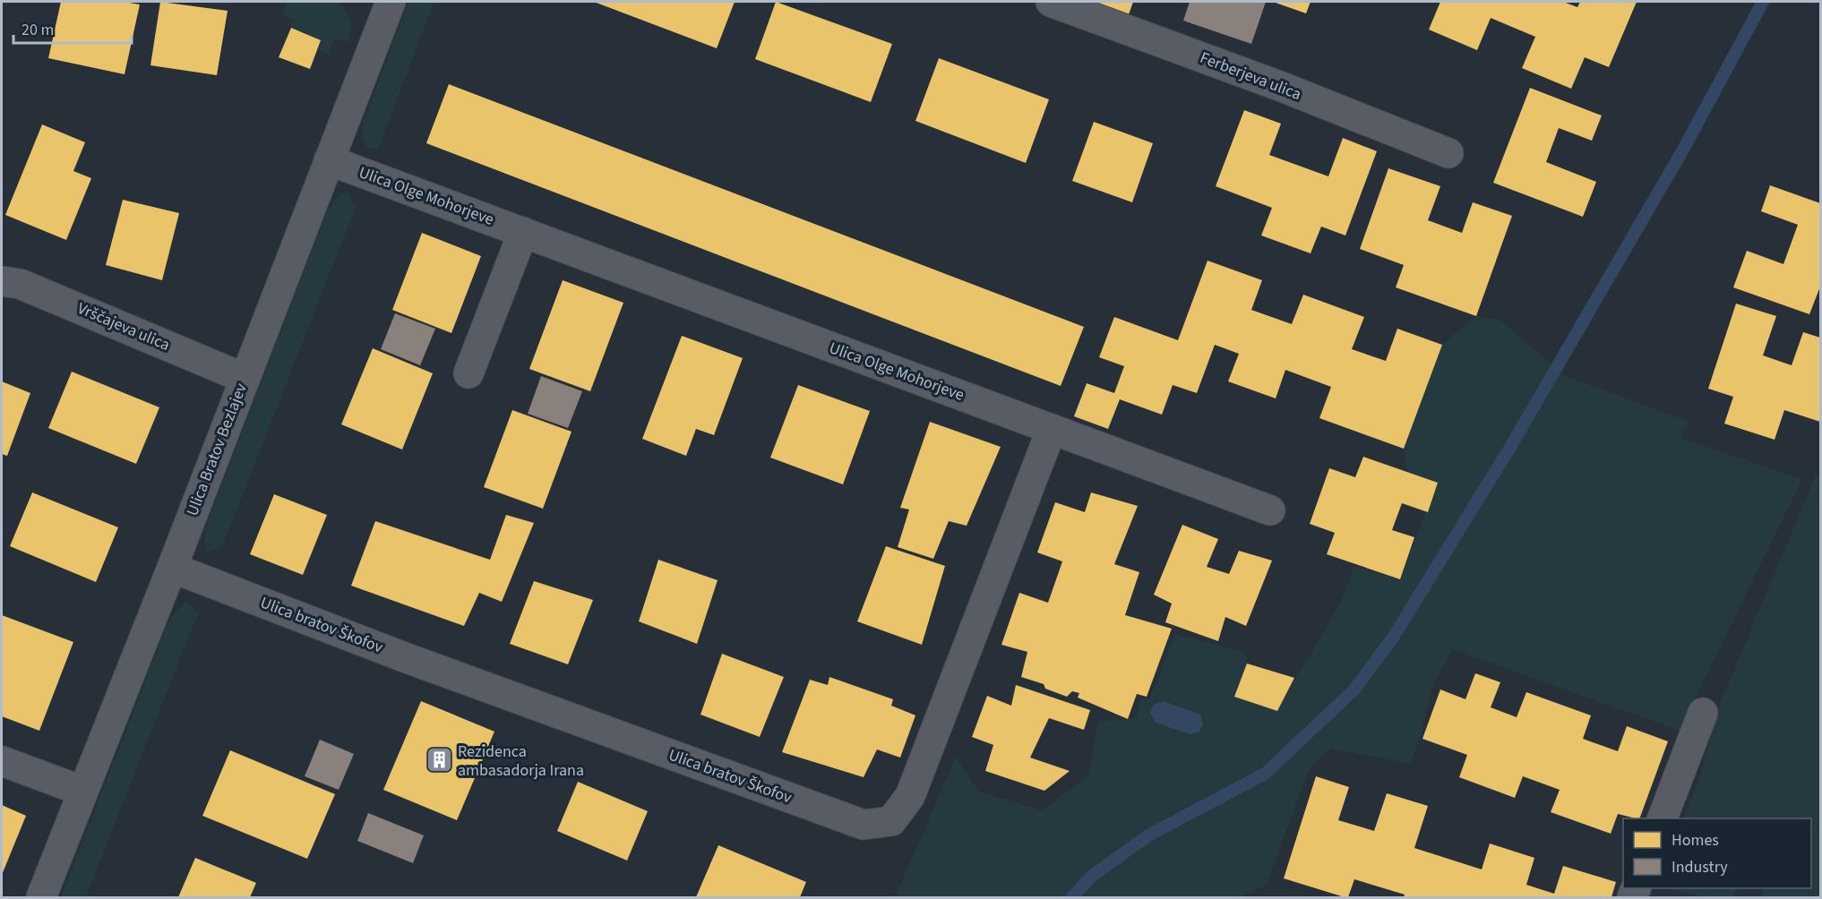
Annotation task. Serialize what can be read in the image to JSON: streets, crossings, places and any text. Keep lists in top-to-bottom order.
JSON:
{
  "streets": {
    "street": [
      "Ferberjeva ulica",
      "Ulica Olge Mohorjeve",
      "Vrščajeva ulica",
      "Ulica Bratov Bezlajev",
      "Ulica bratov Škofov"
    ]
  },
  "crossings": [
    ["Ulica Olge Mohorjeve", "Ulica Bratov Bezlajev"],
    ["Ulica Olge Mohorjeve", "Ulica bratov Škofov"],
    ["Vrščajeva ulica", "Ulica Bratov Bezlajev"],
    ["Ulica Bratov Bezlajev", "Ulica bratov Škofov"]
  ],
  "places": {
    "building": ["Rezidenca ambasadorja Irana"]
  },
  "legend": ["Homes", "Industry"],
  "scale_bar": "20 m"
}
